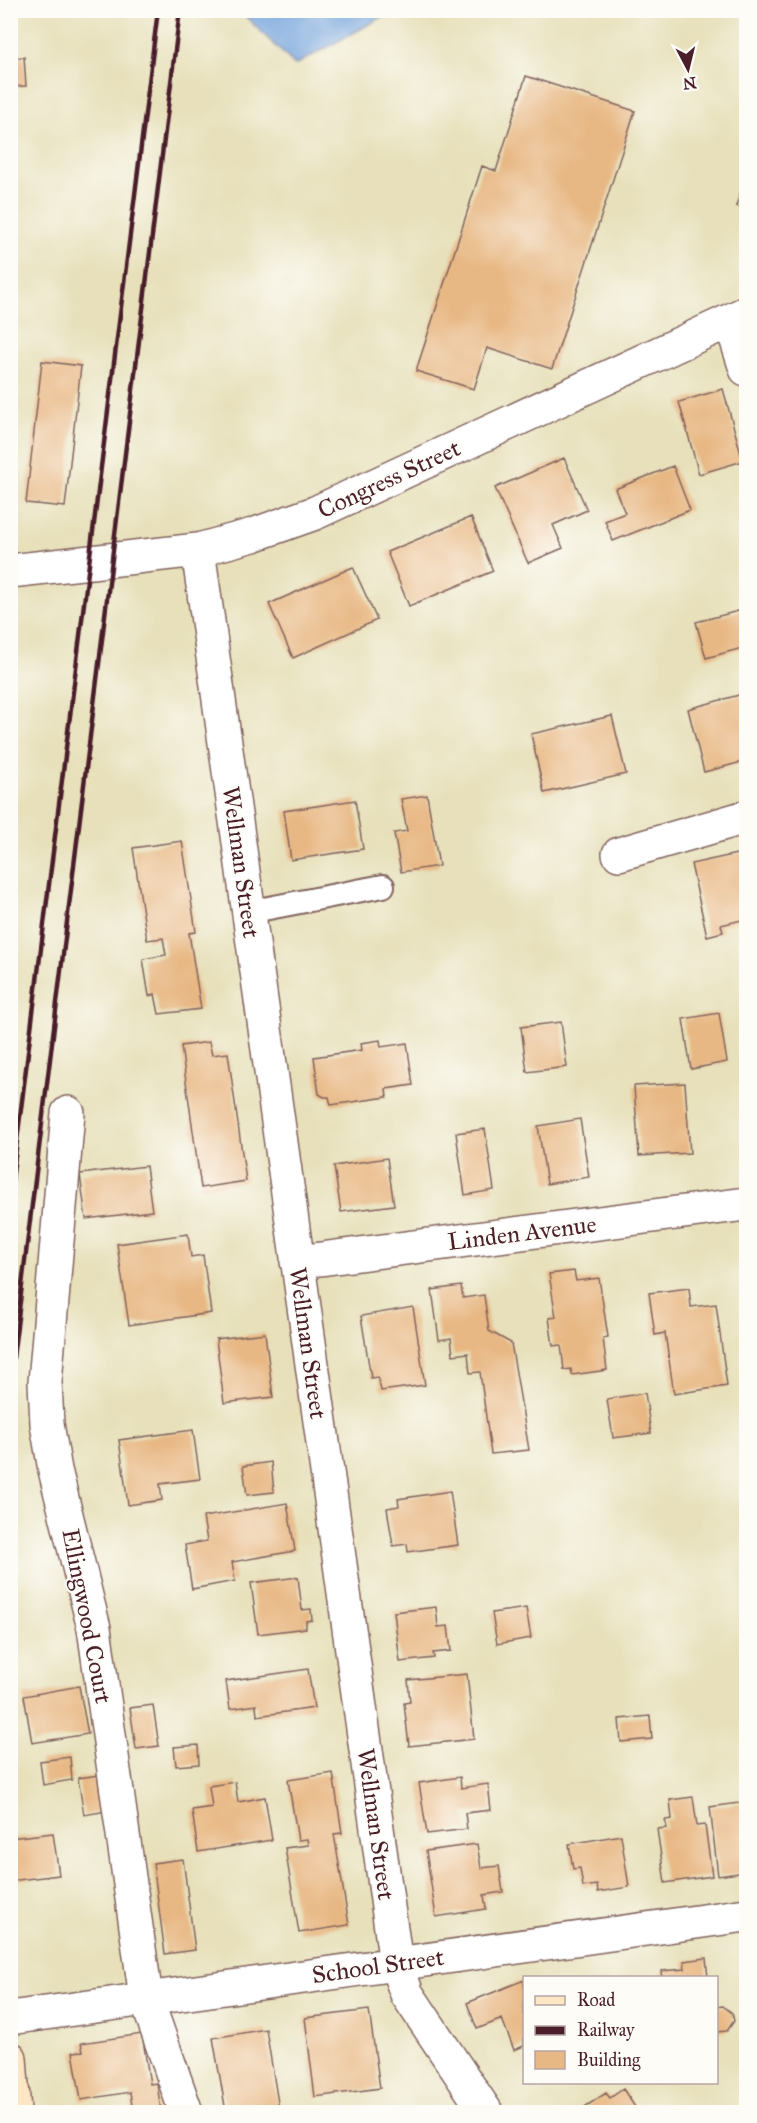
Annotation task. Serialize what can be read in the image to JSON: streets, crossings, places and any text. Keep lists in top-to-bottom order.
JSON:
{
  "streets": {
    "street": [
      "Congress Street",
      "Wellman Street",
      "Linden Avenue",
      "Ellingwood Court",
      "School Street"
    ]
  },
  "crossings": [
    ["Congress Street", "Wellman Street"],
    ["Wellman Street", "Linden Avenue"],
    ["Wellman Street", "School Street"],
    ["Ellingwood Court", "School Street"]
  ],
  "legend": ["Road", "Railway", "Building"],
  "north": "bottom"
}
